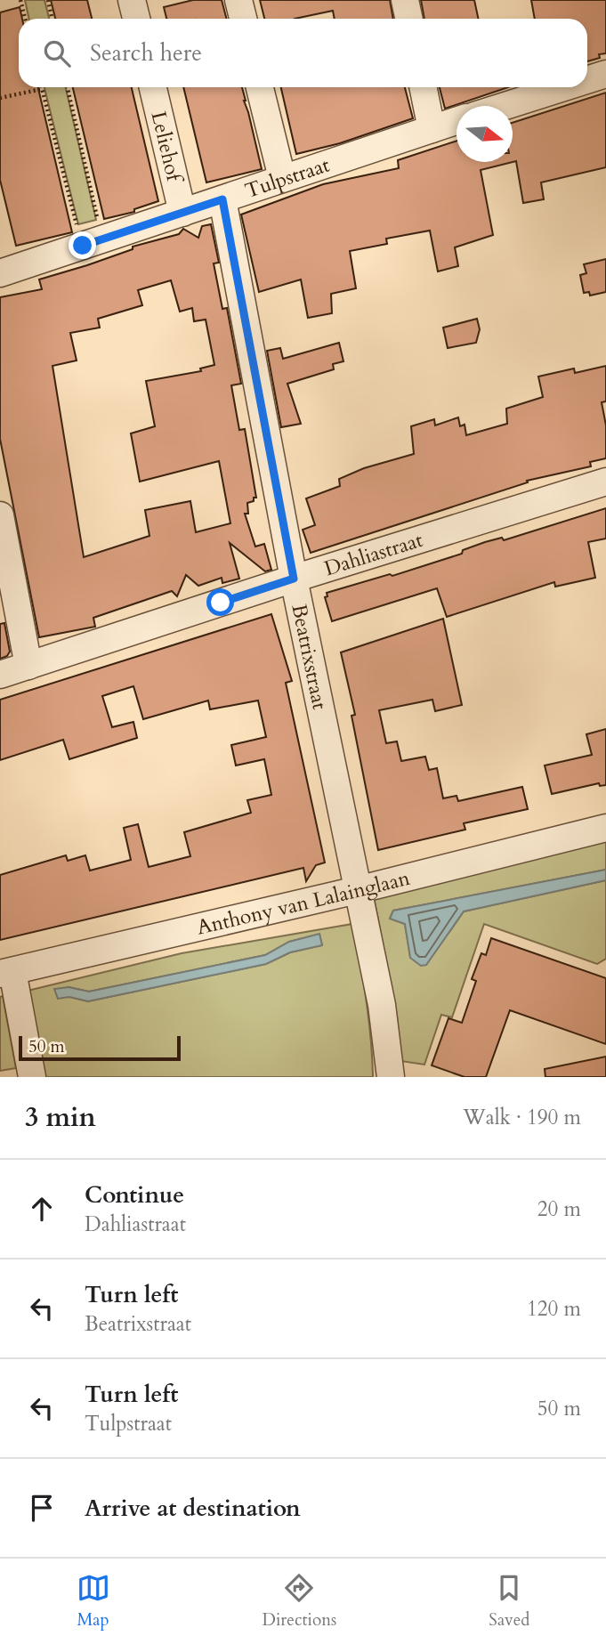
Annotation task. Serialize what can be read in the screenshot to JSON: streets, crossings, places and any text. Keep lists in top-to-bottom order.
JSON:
{
  "streets": {
    "street": [
      "Leliehof",
      "Tulpstraat",
      "Dahliastraat",
      "Beatrixstraat",
      "Anthony van Lalainglaan"
    ]
  },
  "crossings": [
    ["Leliehof", "Tulpstraat"],
    ["Tulpstraat", "Beatrixstraat"],
    ["Dahliastraat", "Beatrixstraat"],
    ["Beatrixstraat", "Anthony van Lalainglaan"]
  ],
  "scale_bar": "50 m",
  "north": "right",
  "page": {
    "search": "Search here",
    "scale": "50 m",
    "heading": ["3 min", "Walk · 190 m"],
    "list": [
      ["Continue", "Dahliastraat", "20 m"],
      ["Turn left", "Beatrixstraat", "120 m"],
      ["Turn left", "Tulpstraat", "50 m"],
      "Arrive at destination"
    ],
    "nav": ["Map", "Directions", "Saved"]
  }
}
